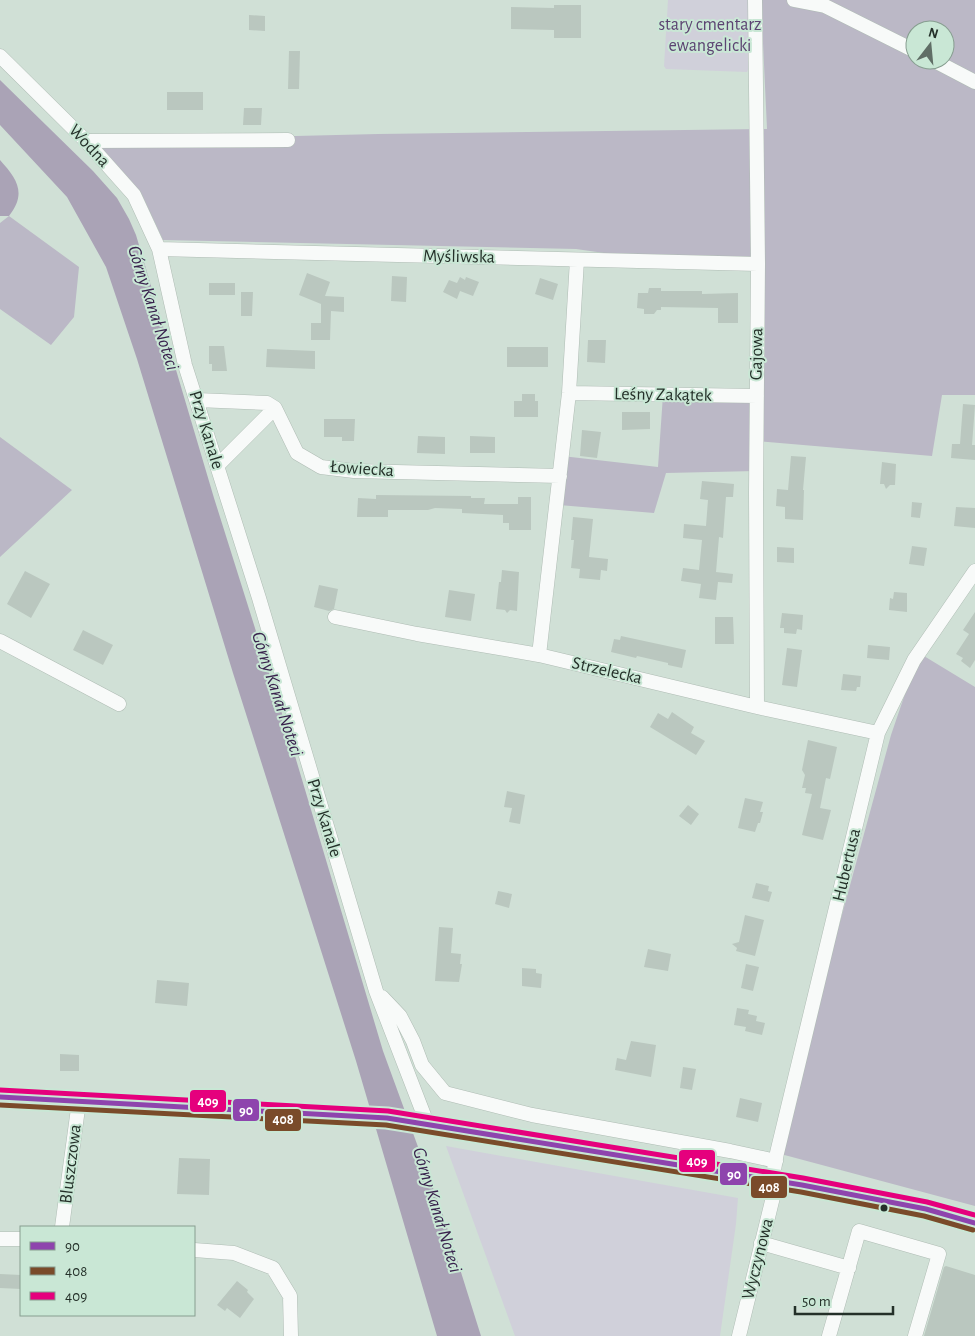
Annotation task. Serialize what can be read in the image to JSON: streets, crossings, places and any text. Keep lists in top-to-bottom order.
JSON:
{
  "streets": {
    "street": [
      "Wodna",
      "Myśliwska",
      "Gajowa",
      "Leśny Zakątek",
      "Przy Kanale",
      "Łowiecka",
      "Strzelecka",
      "Hubertusa",
      "Bluszczowa",
      "Wyczynowa"
    ]
  },
  "crossings": [
    ["Wodna", "Myśliwska"],
    ["Wodna", "Przy Kanale"],
    ["Myśliwska", "Gajowa"],
    ["Myśliwska", "Przy Kanale"],
    ["Gajowa", "Leśny Zakątek"],
    ["Gajowa", "Strzelecka"],
    ["Strzelecka", "Hubertusa"],
    ["Hubertusa", "Wyczynowa"]
  ],
  "water": ["Górny Kanał Noteci"],
  "parks": ["stary cmentarz ewangelicki"],
  "lines": ["transit line 409", "transit line 90", "transit line 408"],
  "legend": ["90", "408", "409"],
  "scale_bar": "50 m",
  "north": "top"
}
